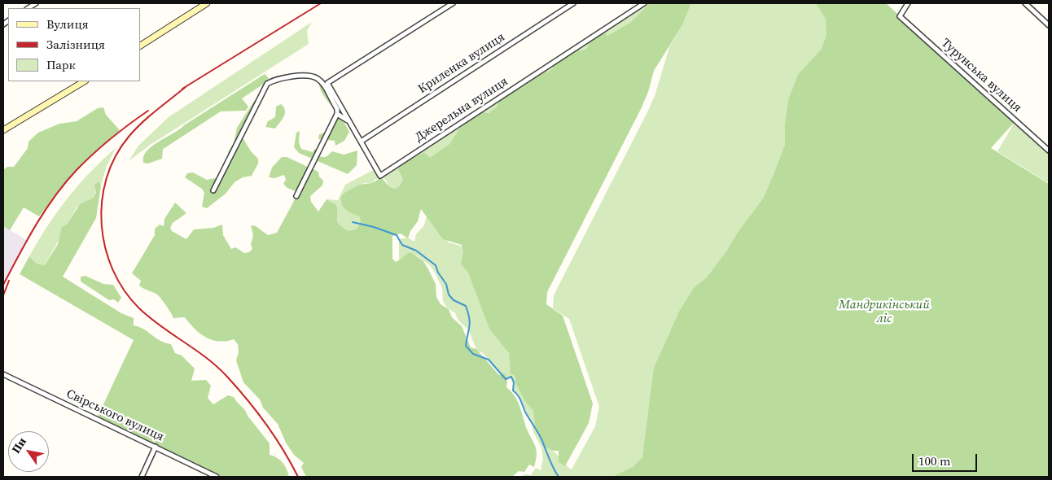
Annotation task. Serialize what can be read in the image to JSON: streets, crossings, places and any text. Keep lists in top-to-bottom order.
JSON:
{
  "streets": {
    "street": [
      "Криленка вулиця",
      "Турунська вулиця",
      "Джерельна вулиця",
      "Свірського вулиця"
    ]
  },
  "crossings": [
    ["Криленка вулиця", "Джерельна вулиця"]
  ],
  "parks": ["Мандрикінський ліс"],
  "legend": ["Вулиця", "Залізниця", "Парк"],
  "scale_bar": "100 m",
  "north": "top left"
}
